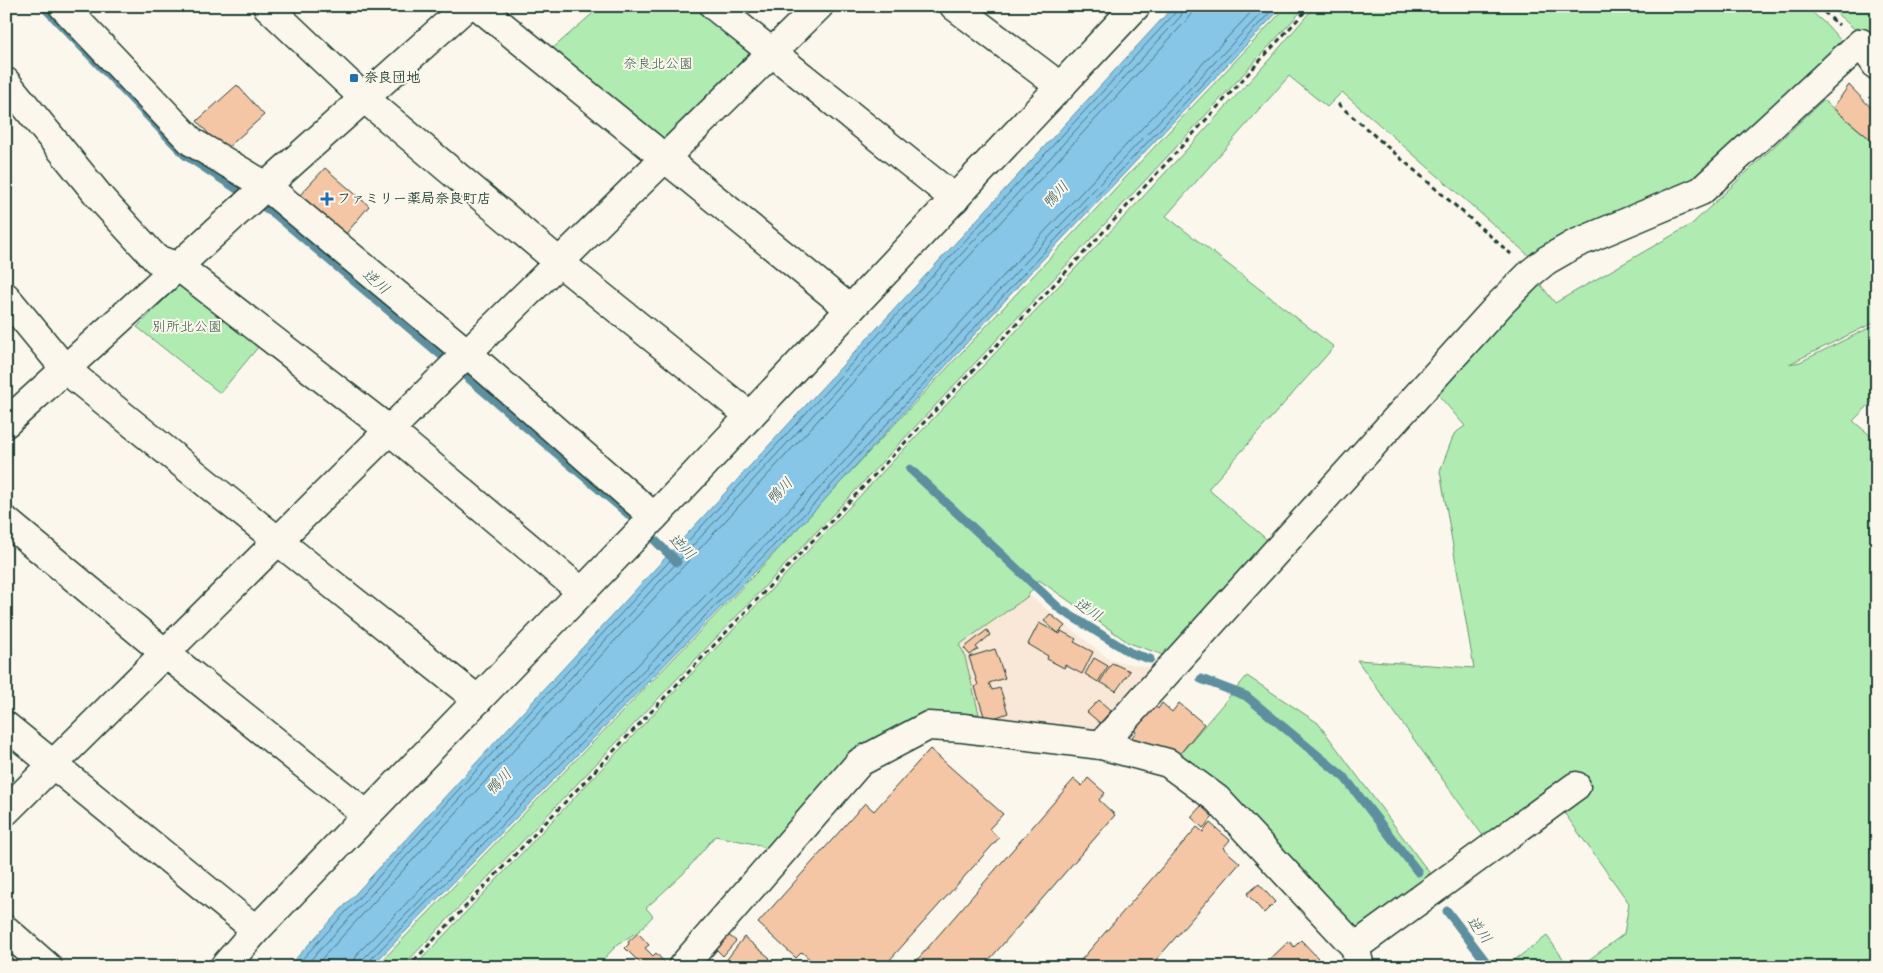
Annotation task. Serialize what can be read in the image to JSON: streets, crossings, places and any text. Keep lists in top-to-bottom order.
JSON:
{
  "water": ["鴨川", "逆川"],
  "parks": ["奈良北公園", "別所北公園"],
  "places": {
    "transit": ["奈良団地"],
    "health": ["ファミリー薬局奈良町店"]
  }
}
